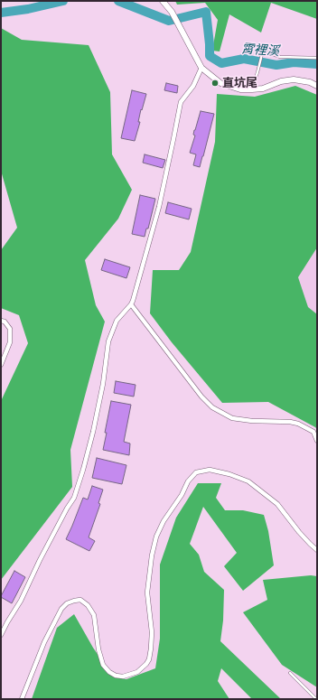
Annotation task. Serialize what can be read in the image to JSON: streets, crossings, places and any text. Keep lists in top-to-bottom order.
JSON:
{
  "water": ["霄裡溪"],
  "places": ["直坑尾"]
}
